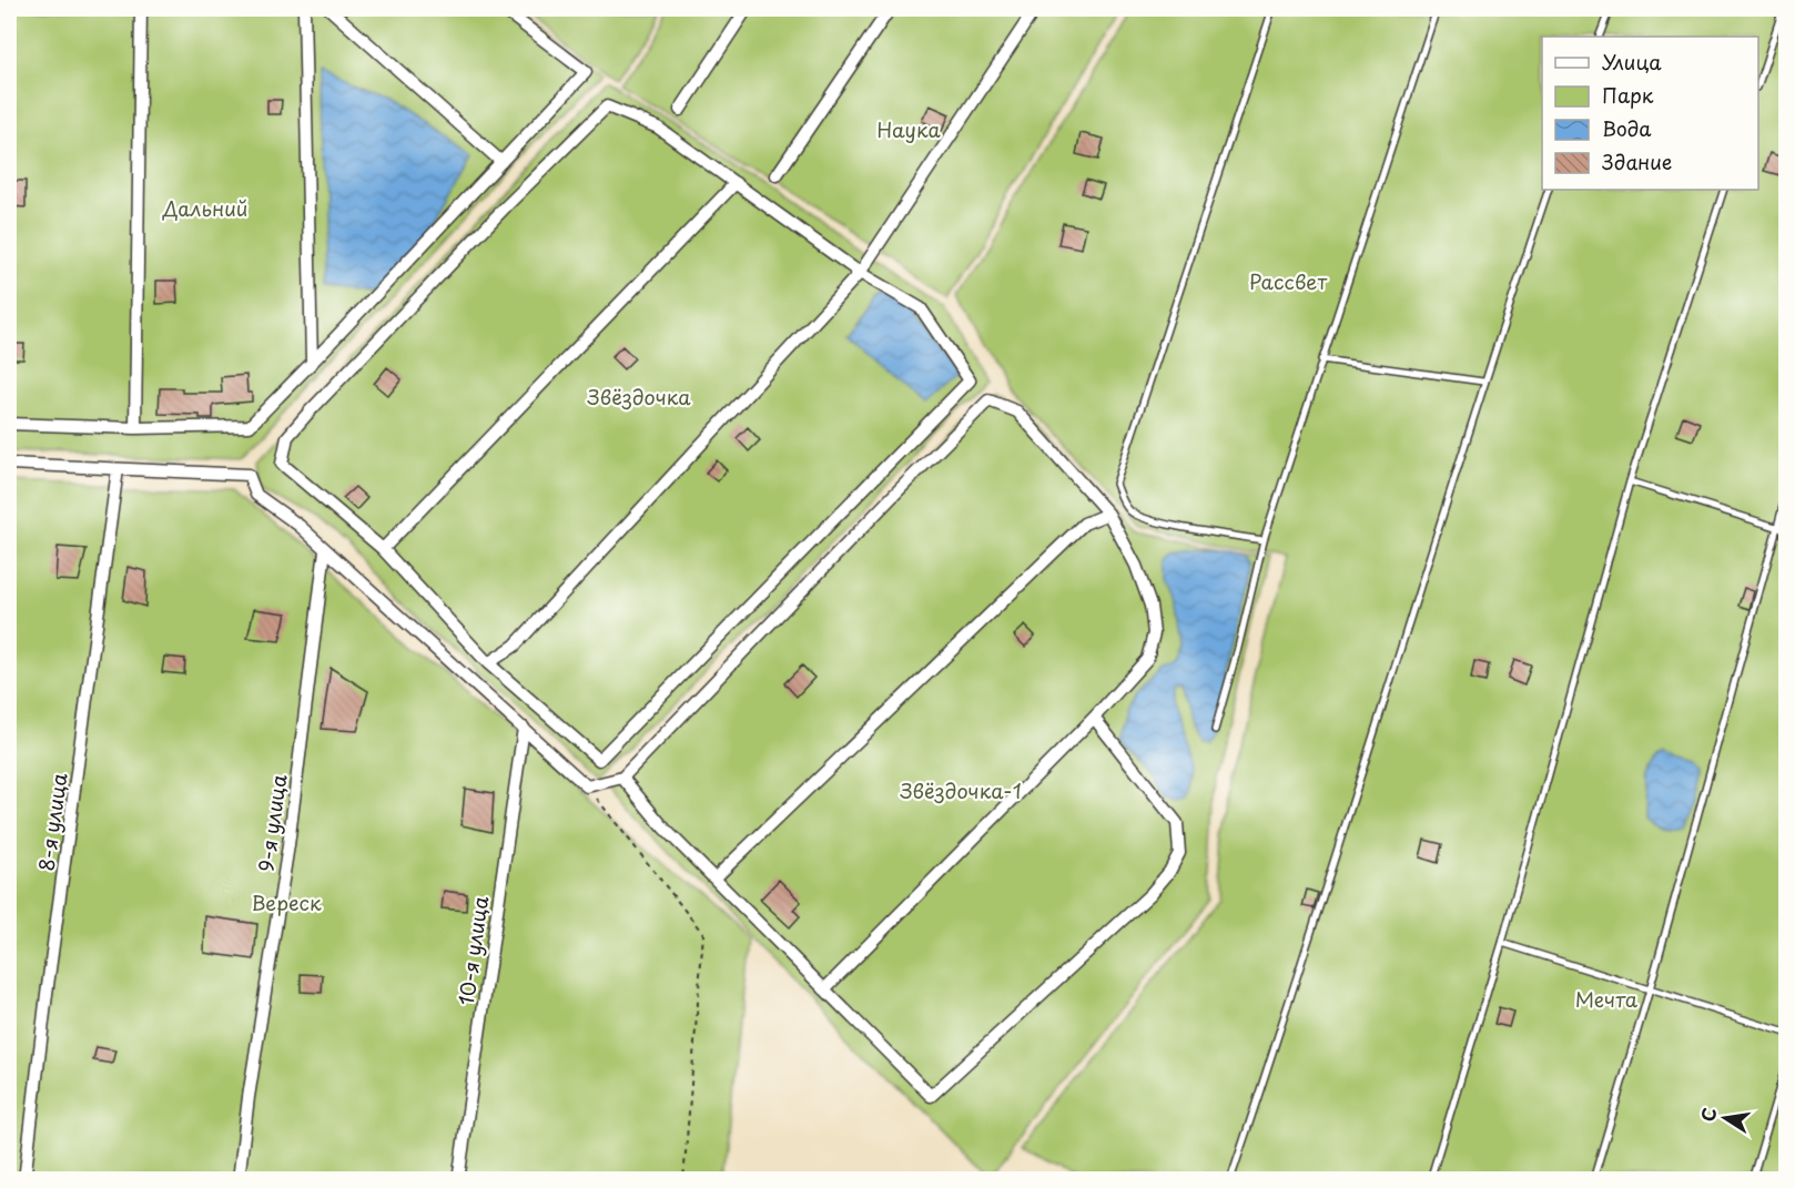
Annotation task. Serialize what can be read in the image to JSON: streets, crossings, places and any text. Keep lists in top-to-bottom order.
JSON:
{
  "streets": {
    "street": ["8-я улица", "9-я улица", "10-я улица"]
  },
  "parks": [
    "Наука",
    "Дальний",
    "Рассвет",
    "Звёздочка",
    "Звёздочка-1",
    "Вереск",
    "Мечта"
  ],
  "legend": [
    "Улица",
    "Парк",
    "Вода",
    "Здание"
  ],
  "north": "left"
}
